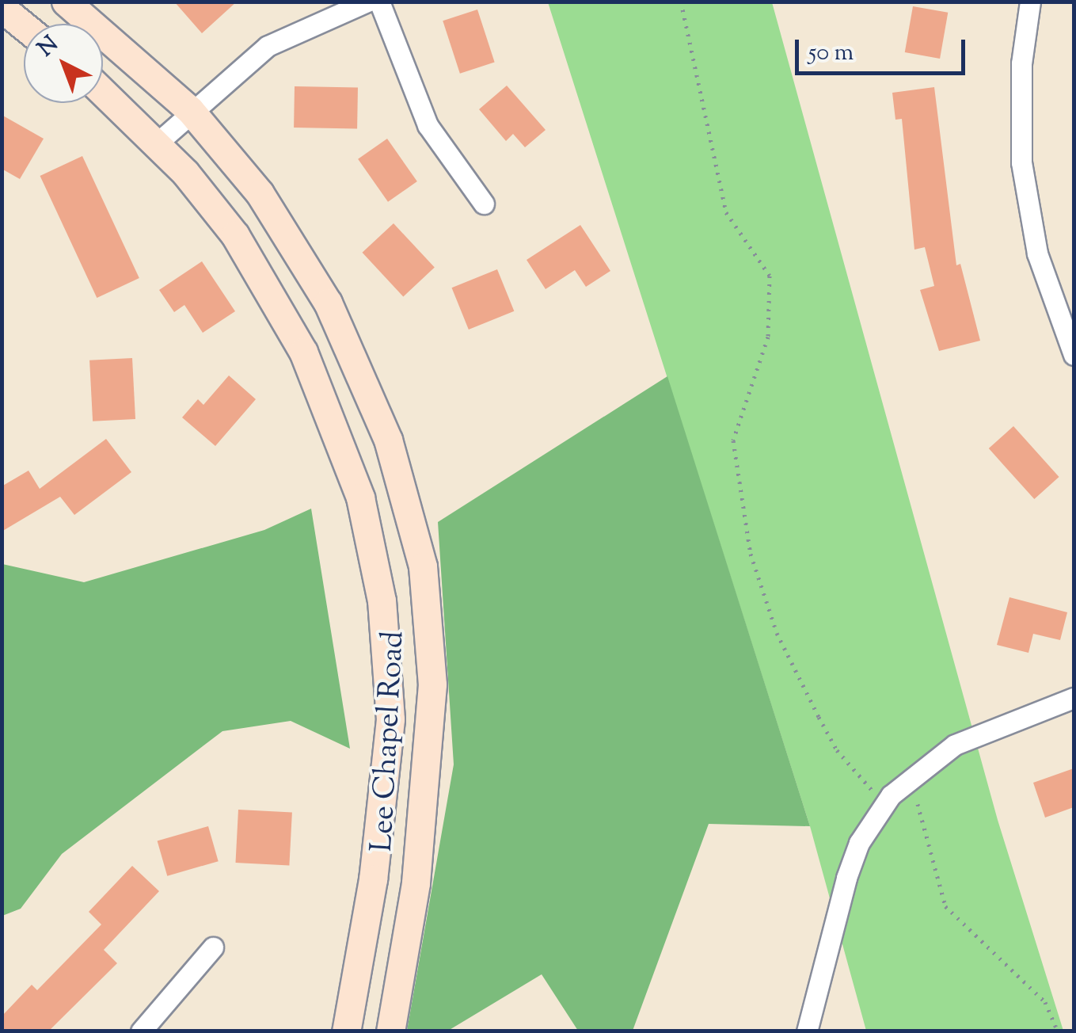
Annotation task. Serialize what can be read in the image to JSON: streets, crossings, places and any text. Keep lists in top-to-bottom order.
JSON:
{
  "streets": {
    "main road": ["Lee Chapel Road"]
  },
  "scale_bar": "50 m",
  "north": "top left"
}
